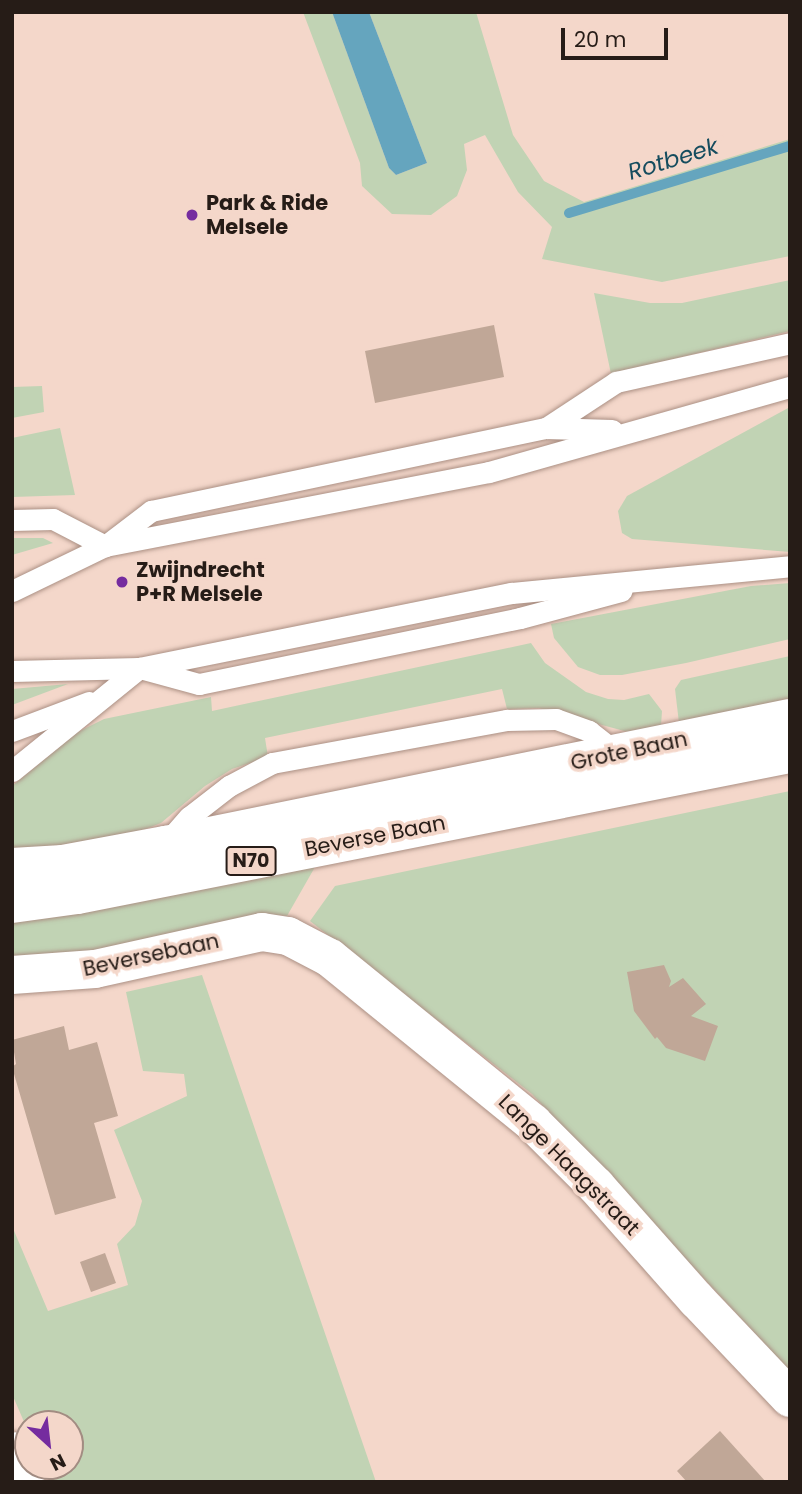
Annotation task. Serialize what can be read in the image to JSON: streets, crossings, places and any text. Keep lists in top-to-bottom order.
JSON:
{
  "streets": {
    "main road": [
      "Grote Baan",
      "Beverse Baan",
      "N70",
      "Beversebaan",
      "Lange Haagstraat"
    ]
  },
  "crossings": [
    ["Grote Baan", "Beverse Baan"],
    ["Beversebaan", "Lange Haagstraat"]
  ],
  "water": ["Rotbeek"],
  "places": ["Park & Ride Melsele", "Zwijndrecht P+R Melsele"],
  "scale_bar": "20 m",
  "north": "bottom right"
}
